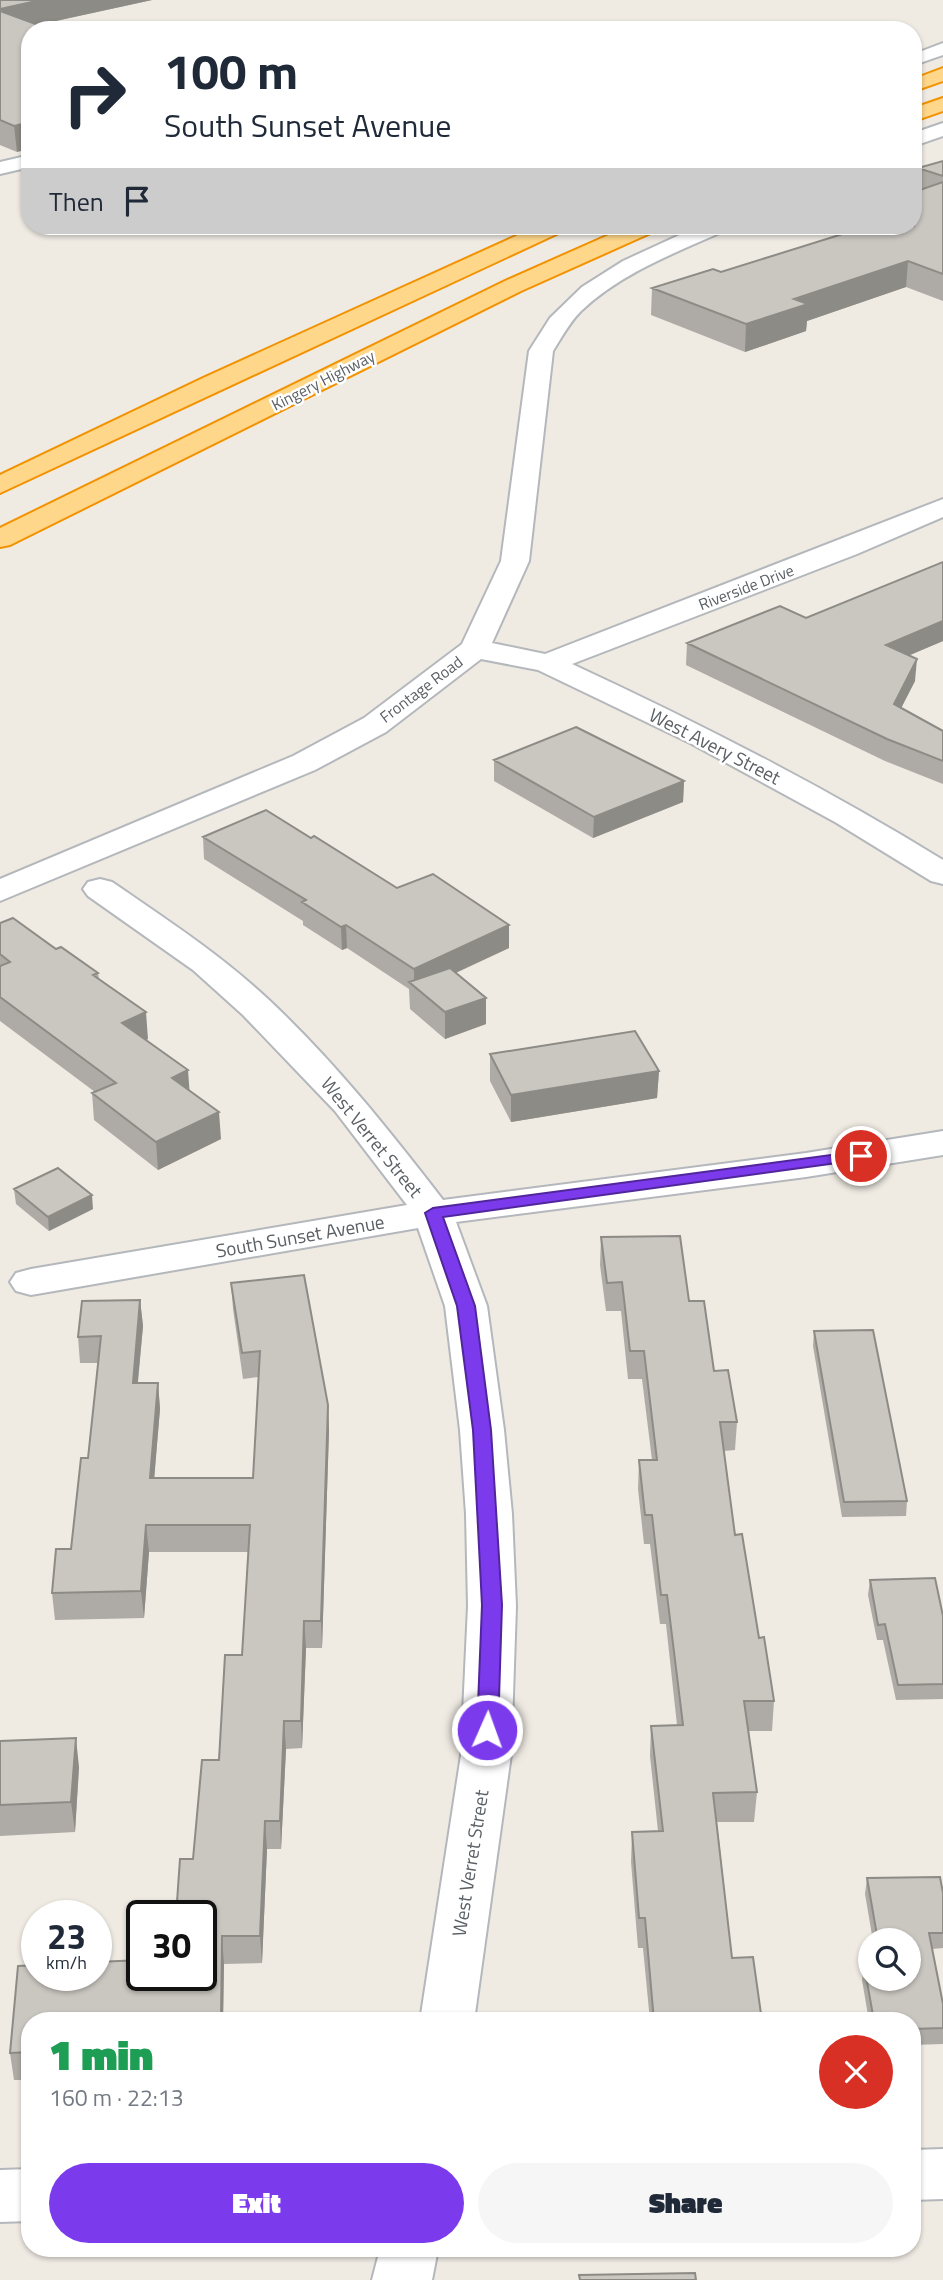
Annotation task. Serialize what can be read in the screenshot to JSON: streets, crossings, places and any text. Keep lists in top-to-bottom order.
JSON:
{
  "streets": {
    "highway": ["Kingery Highway"],
    "street": [
      "Riverside Drive",
      "Frontage Road",
      "West Avery Street",
      "West Verret Street",
      "South Sunset Avenue"
    ]
  },
  "crossings": [
    ["Riverside Drive", "West Avery Street"],
    ["Frontage Road", "West Avery Street"],
    ["West Verret Street", "South Sunset Avenue"]
  ],
  "page": {
    "turn": ["100 m", "South Sunset Avenue"],
    "then": "Then",
    "speed": "23 km/h",
    "limit": "30",
    "heading": ["1 min", "160 m · 22:13"],
    "buttons": ["Exit", "Share"]
  }
}
